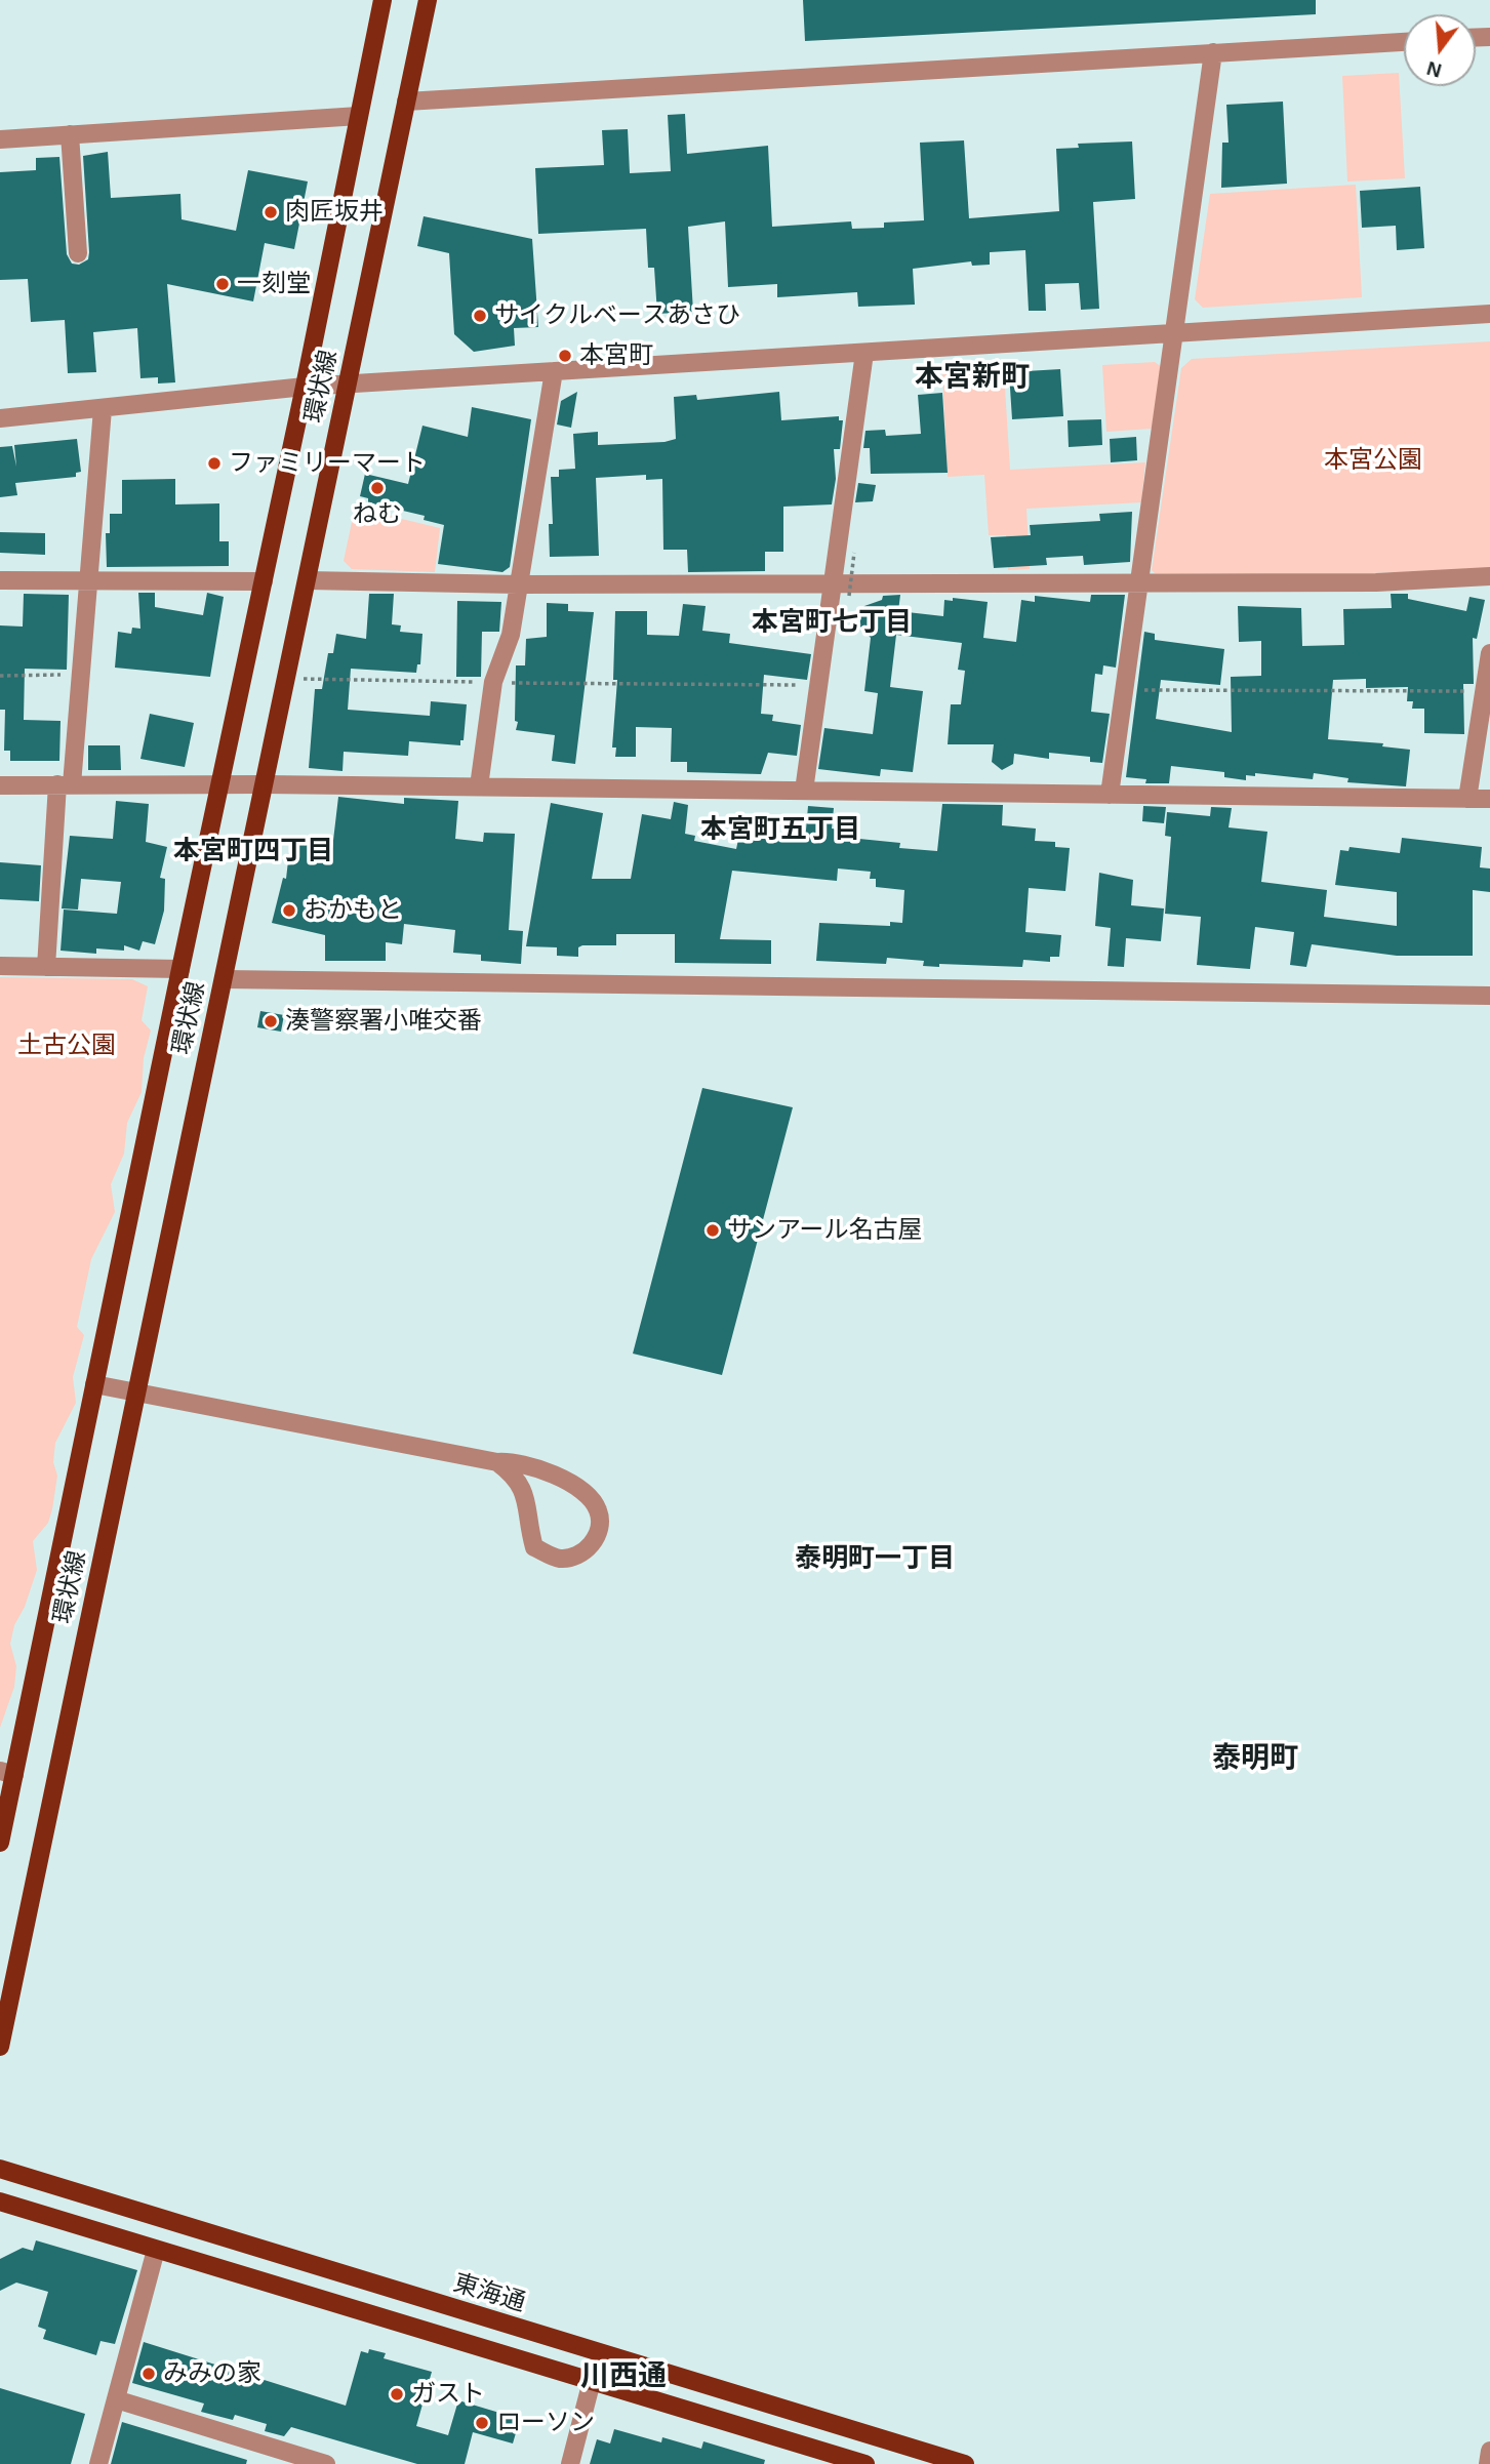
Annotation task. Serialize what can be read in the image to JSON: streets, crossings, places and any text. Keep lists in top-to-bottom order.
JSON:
{
  "streets": {
    "main road": ["環状線", "東海通"]
  },
  "districts": [
    "本宮新町",
    "本宮町七丁目",
    "本宮町五丁目",
    "本宮町四丁目",
    "泰明町一丁目",
    "泰明町",
    "川西通"
  ],
  "parks": ["本宮公園", "土古公園"],
  "places": [
    "肉匠坂井",
    "一刻堂",
    "サイクルベースあさひ",
    "本宮町",
    "ファミリーマート",
    "ねむ",
    "おかもと",
    "湊警察署小唯交番",
    "サンアール名古屋",
    "みみの家",
    "ガスト",
    "ローソン"
  ],
  "north": "bottom"
}
